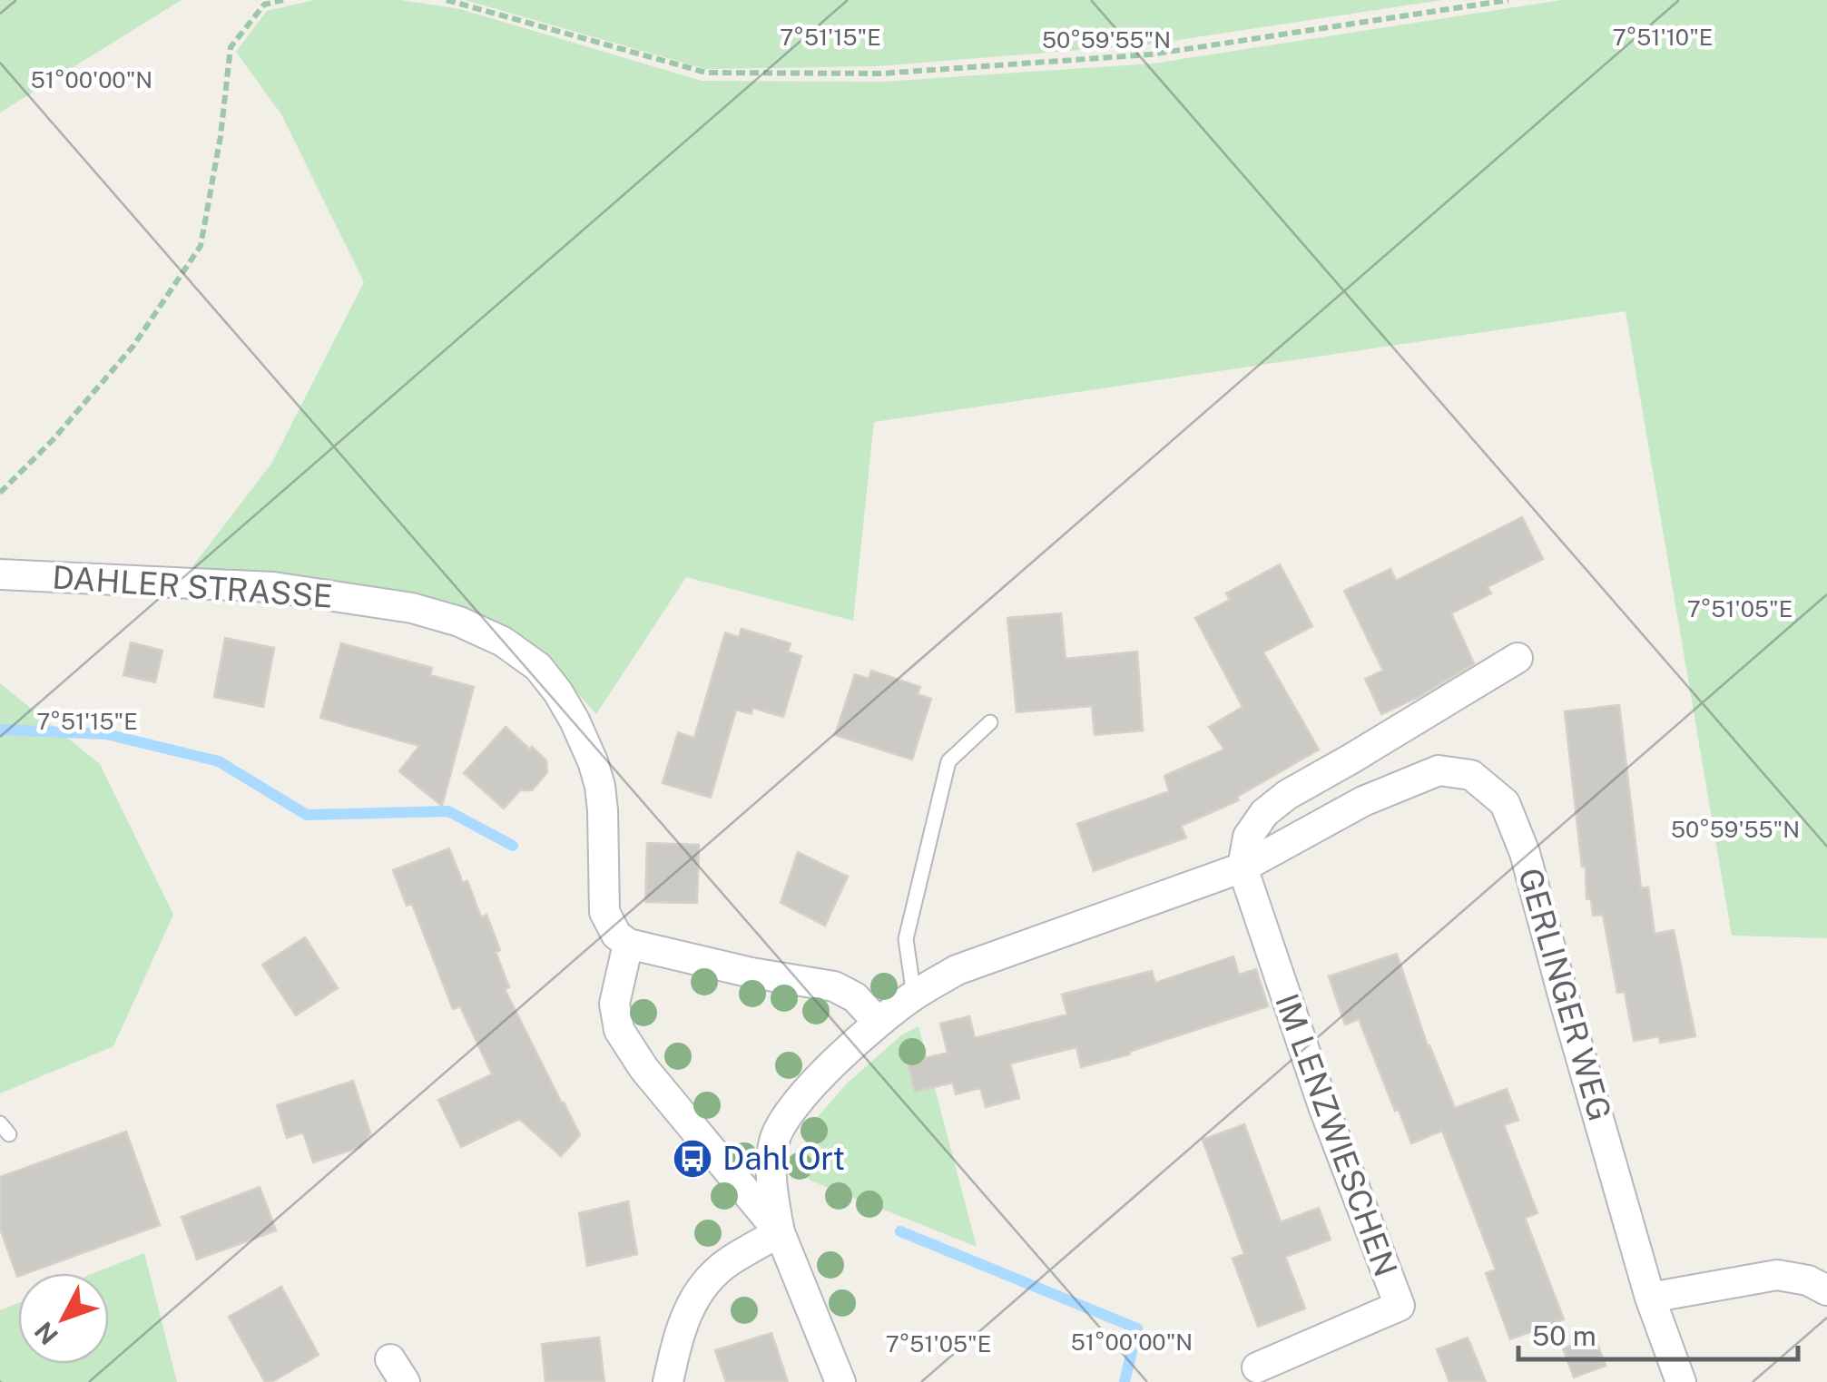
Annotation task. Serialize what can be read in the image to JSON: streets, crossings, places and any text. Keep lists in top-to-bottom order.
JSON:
{
  "streets": {
    "street": ["DAHLER STRASSE", "GERLINGER WEG", "IM LENZWIESCHEN"]
  },
  "crossings": [
    ["GERLINGER WEG", "IM LENZWIESCHEN"]
  ],
  "places": {
    "bus stop": ["Dahl Ort"]
  },
  "scale_bar": "50 m",
  "north": "bottom left",
  "coordinates": [
    "7°51'15\"E",
    "7°51'10\"E",
    "50°59'55\"N",
    "51°00'00\"N",
    "7°51'05\"E"
  ]
}
